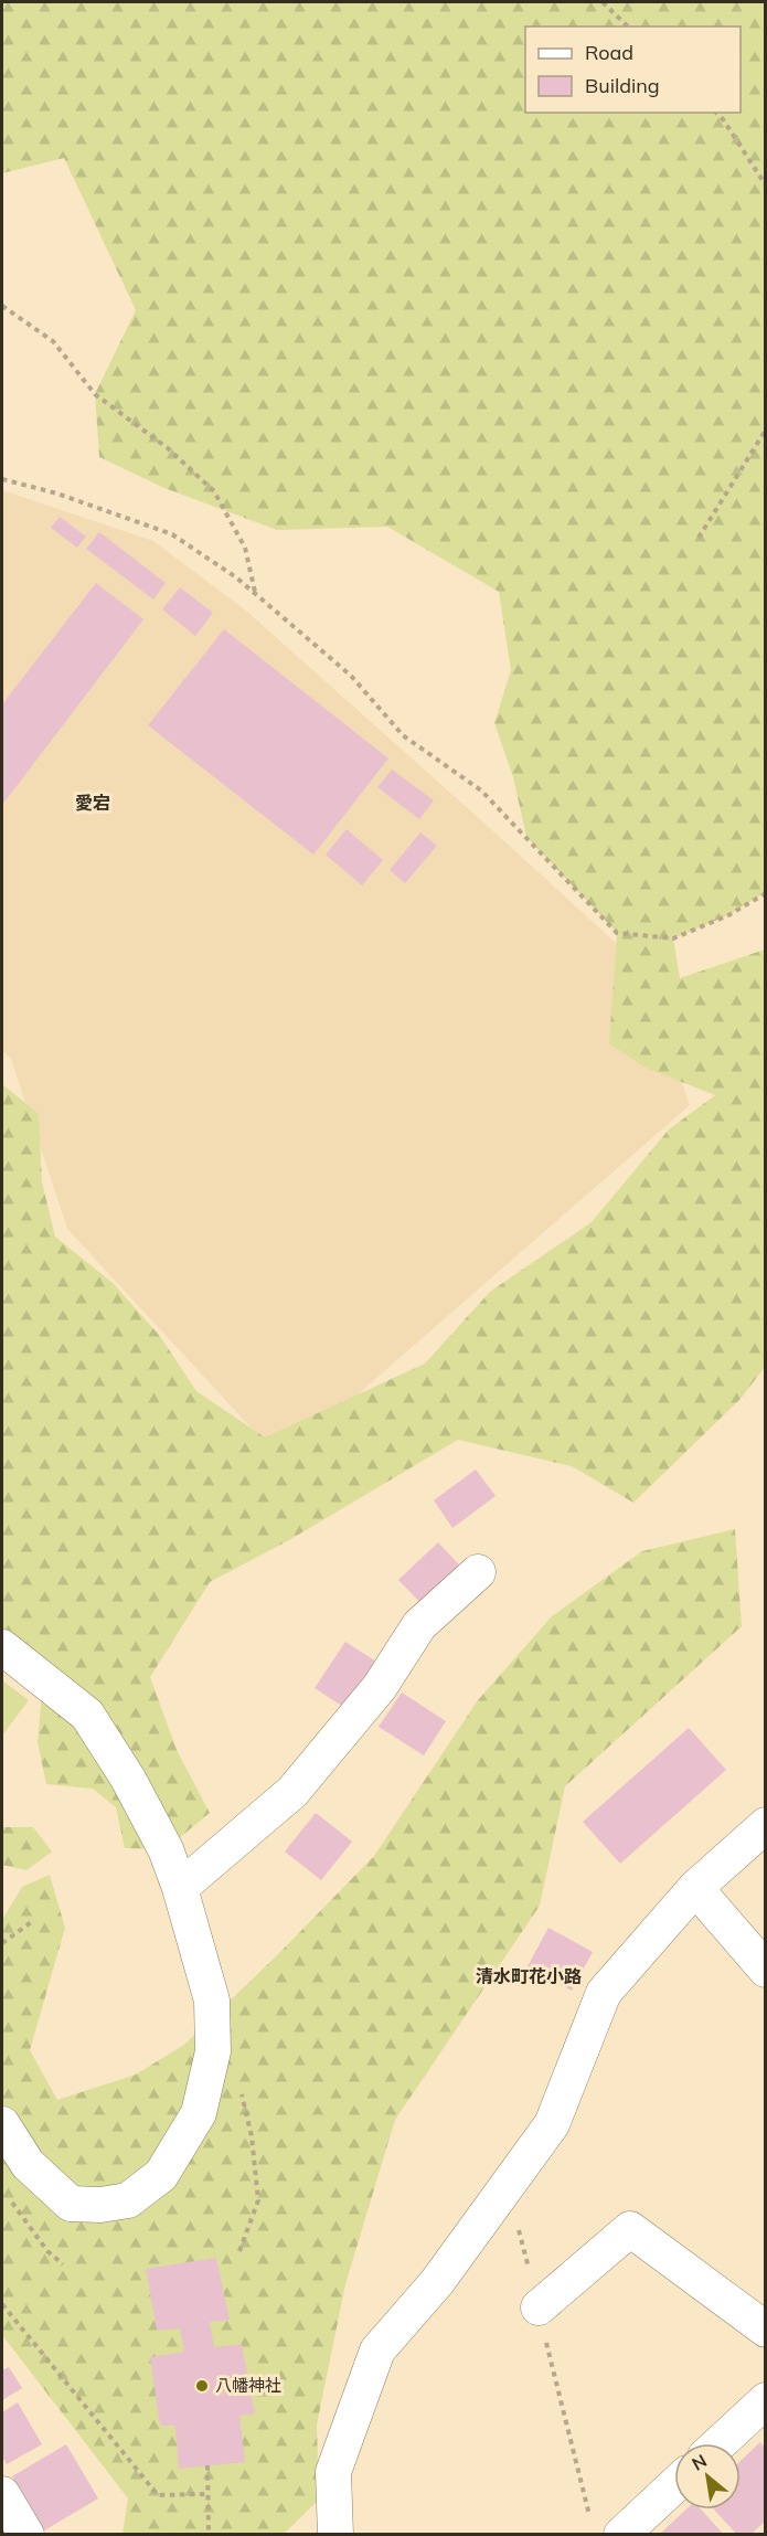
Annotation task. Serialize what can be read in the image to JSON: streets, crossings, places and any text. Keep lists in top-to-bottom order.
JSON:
{
  "districts": ["愛宕", "清水町花小路"],
  "places": ["八幡神社"],
  "legend": ["Road", "Building"],
  "north": "top left"
}
